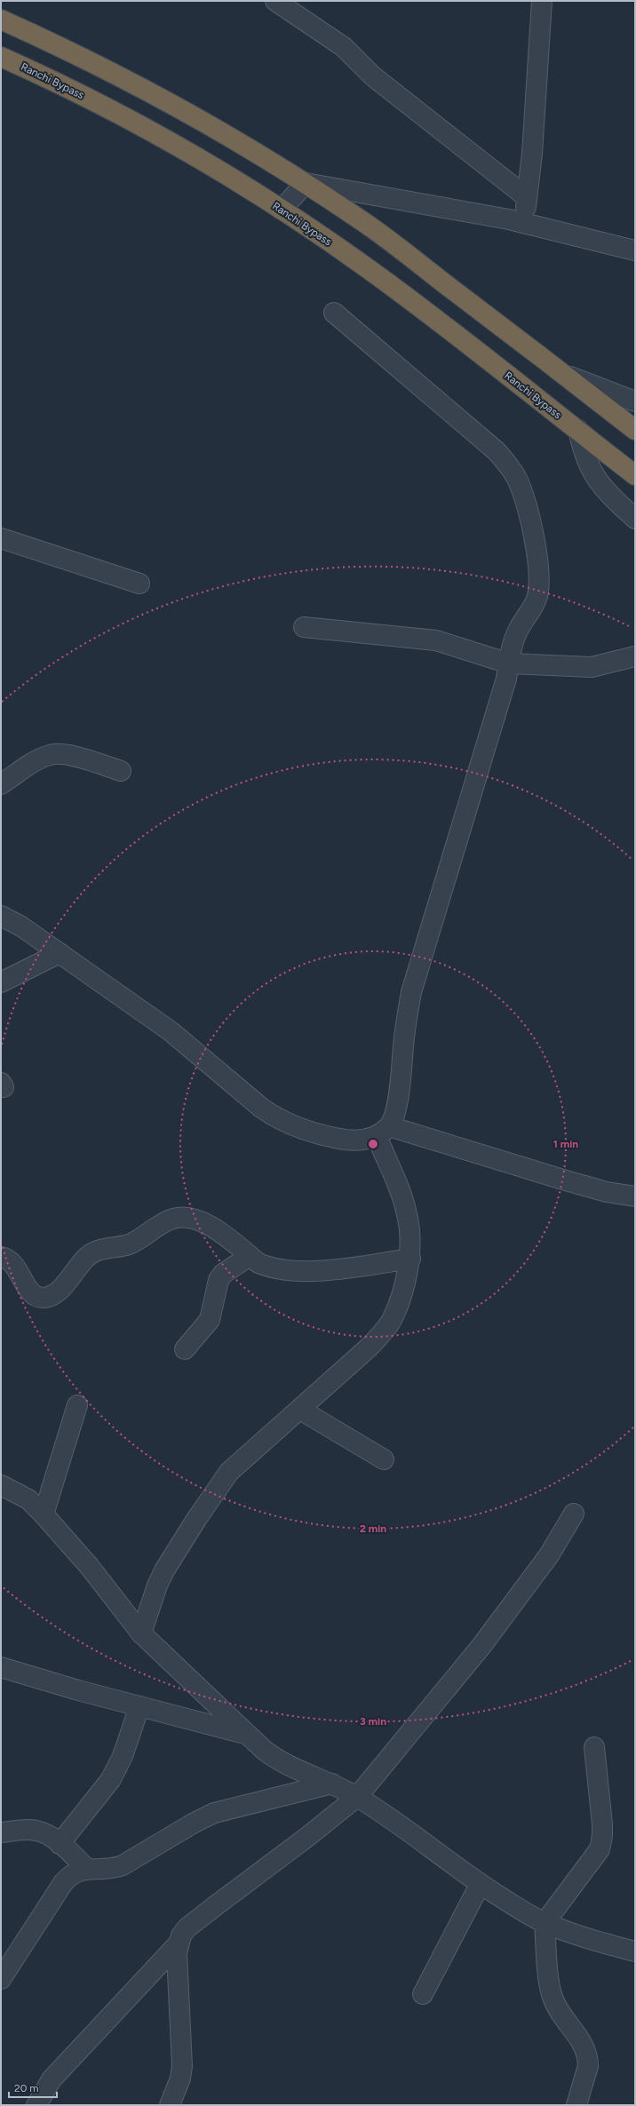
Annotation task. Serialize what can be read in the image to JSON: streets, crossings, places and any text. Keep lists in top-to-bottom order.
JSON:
{
  "streets": {
    "highway": ["Ranchi Bypass"]
  },
  "scale_bar": "20 m",
  "rings": ["1 min", "2 min", "3 min"]
}
